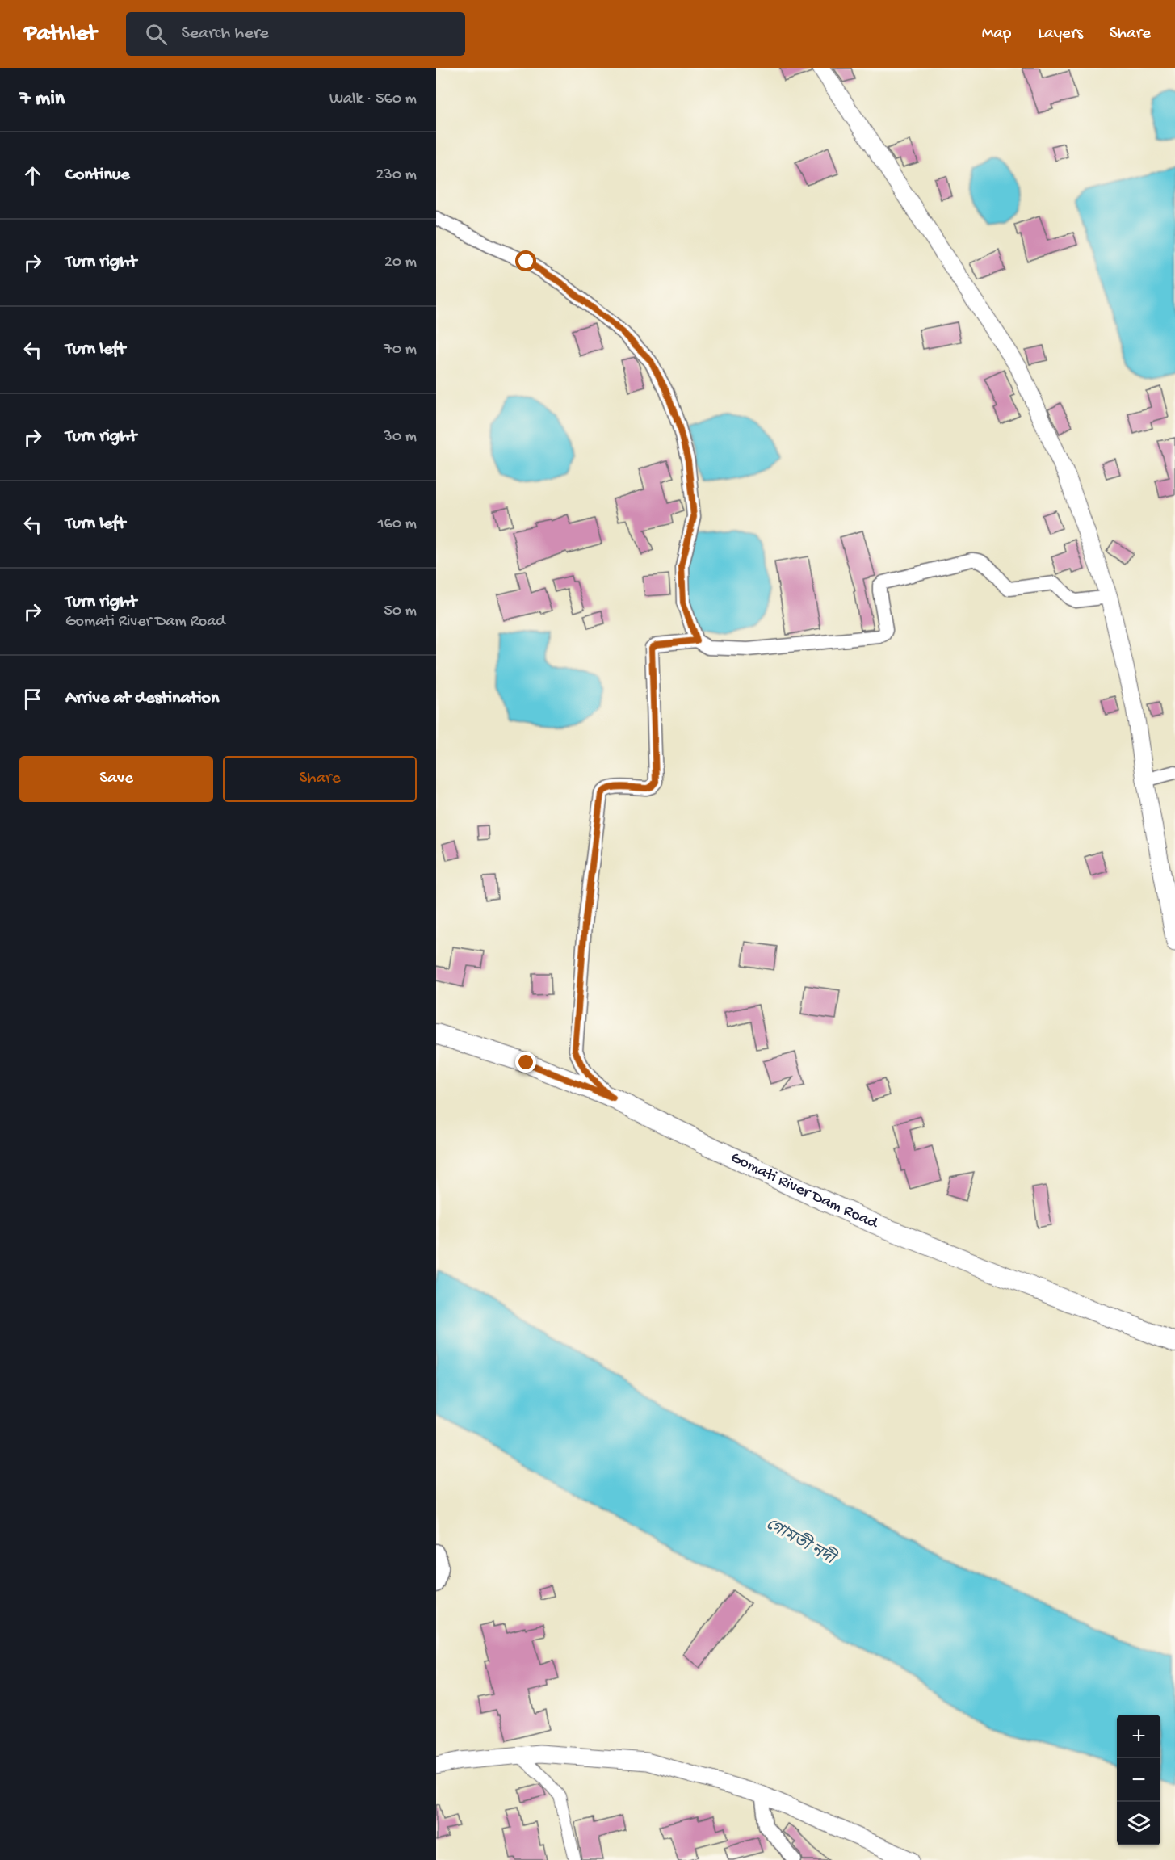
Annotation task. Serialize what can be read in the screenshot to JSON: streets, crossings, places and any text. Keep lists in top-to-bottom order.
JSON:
{
  "streets": {
    "main road": ["Gomati River Dam Road"]
  },
  "water": ["গোমতী নদী"],
  "page": {
    "header": "Pathlet",
    "search": "Search here",
    "nav": ["Map", "Layers", "Share"],
    "heading": ["7 min", "Walk · 560 m"],
    "list": [
      ["Continue", "230 m"],
      ["Turn right", "20 m"],
      ["Turn left", "70 m"],
      ["Turn right", "30 m"],
      ["Turn left", "160 m"],
      ["Turn right", "Gomati River Dam Road", "50 m"],
      "Arrive at destination"
    ],
    "buttons": ["Save", "Share"],
    "map_buttons": ["+", "−"]
  }
}
